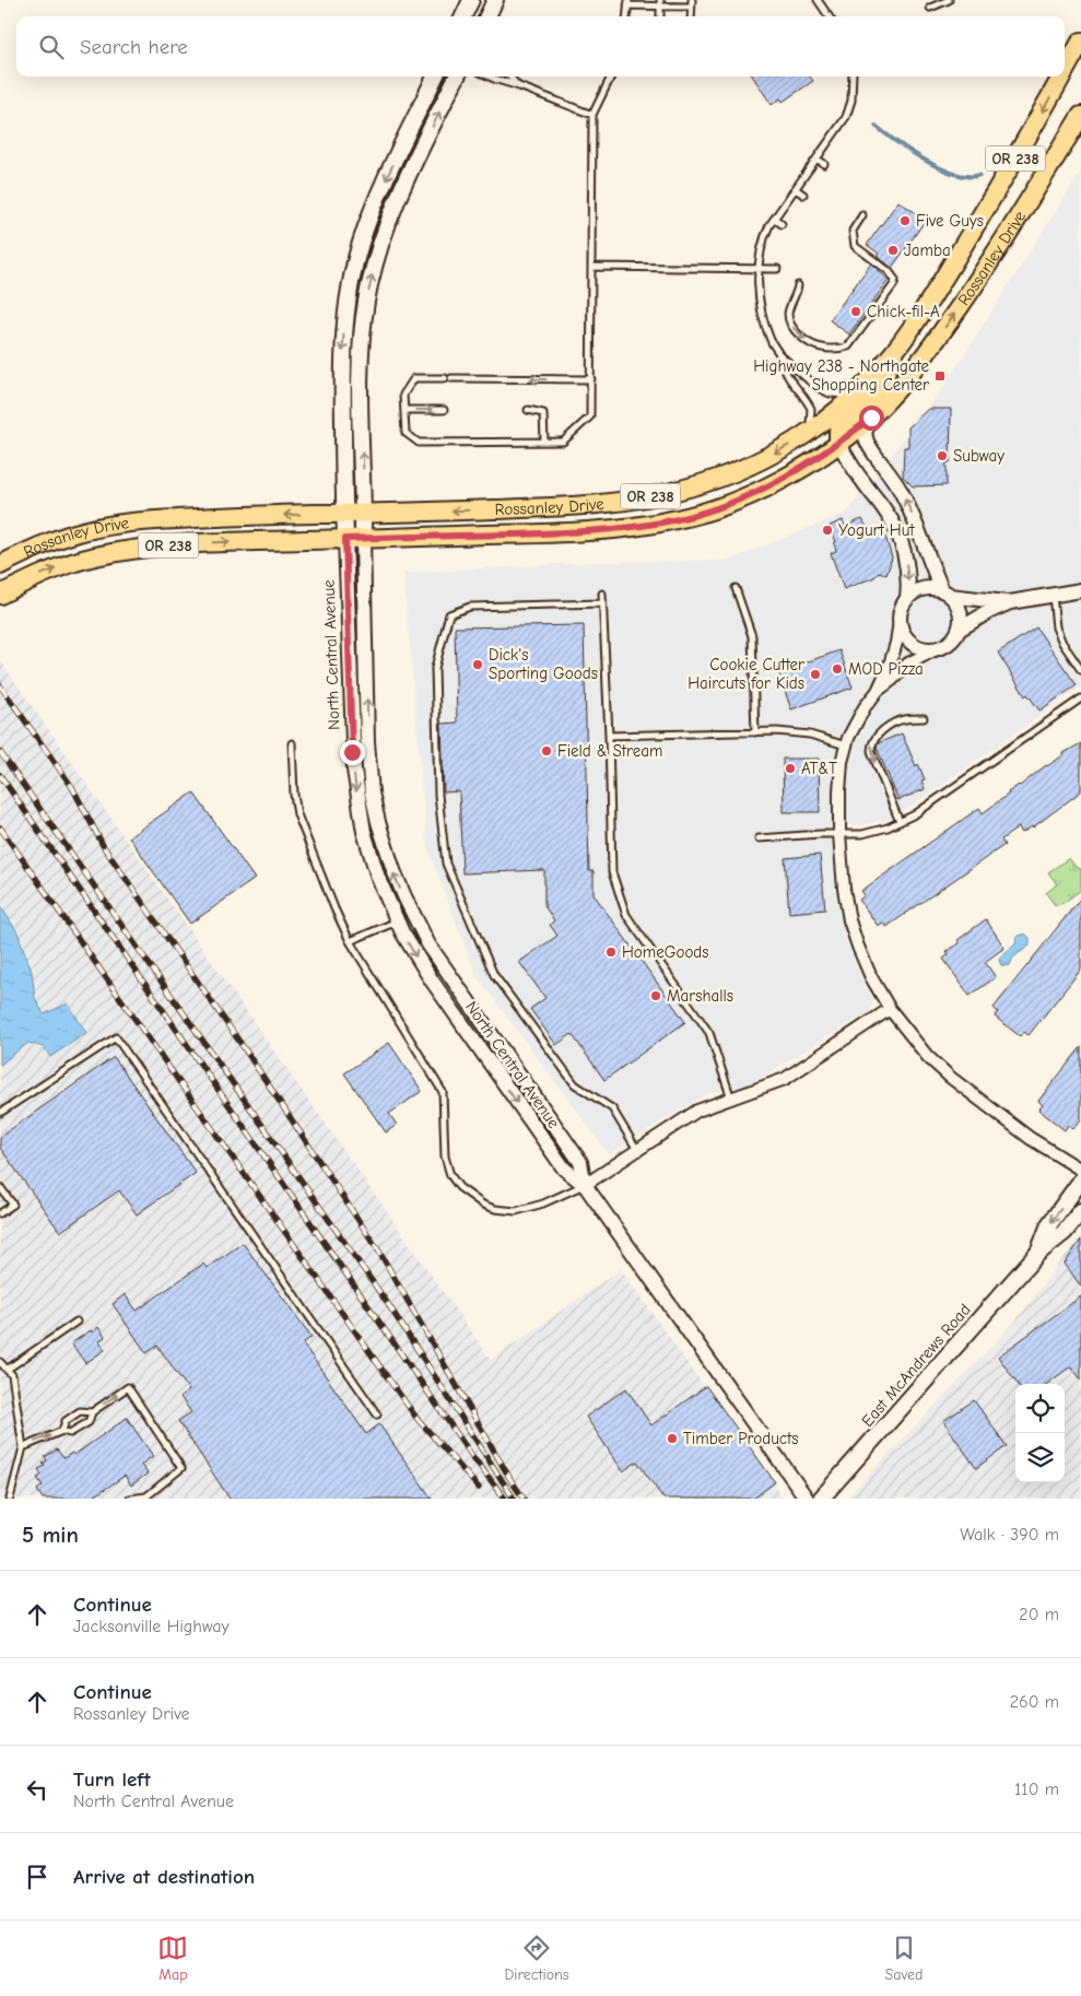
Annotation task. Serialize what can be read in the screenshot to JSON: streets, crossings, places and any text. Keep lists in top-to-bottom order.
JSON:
{
  "streets": {
    "main road": [
      "OR 238",
      "Rossanley Drive",
      "North Central Avenue",
      "East McAndrews Road"
    ]
  },
  "crossings": [
    ["OR 238", "Rossanley Drive"],
    ["Rossanley Drive", "North Central Avenue"]
  ],
  "places": {
    "other": [
      "Five Guys",
      "Jamba",
      "Chick-fil-A",
      "Subway",
      "Yogurt Hut",
      "Dick's Sporting Goods",
      "MOD Pizza",
      "Cookie Cutter Haircuts for Kids",
      "Field & Stream",
      "AT&T",
      "HomeGoods",
      "Marshalls",
      "Timber Products"
    ],
    "transit": ["Highway 238 - Northgate Shopping Center"]
  },
  "page": {
    "search": "Search here",
    "heading": ["5 min", "Walk · 390 m"],
    "list": [
      ["Continue", "Jacksonville Highway", "20 m"],
      ["Continue", "Rossanley Drive", "260 m"],
      ["Turn left", "North Central Avenue", "110 m"],
      "Arrive at destination"
    ],
    "nav": ["Map", "Directions", "Saved"]
  }
}
